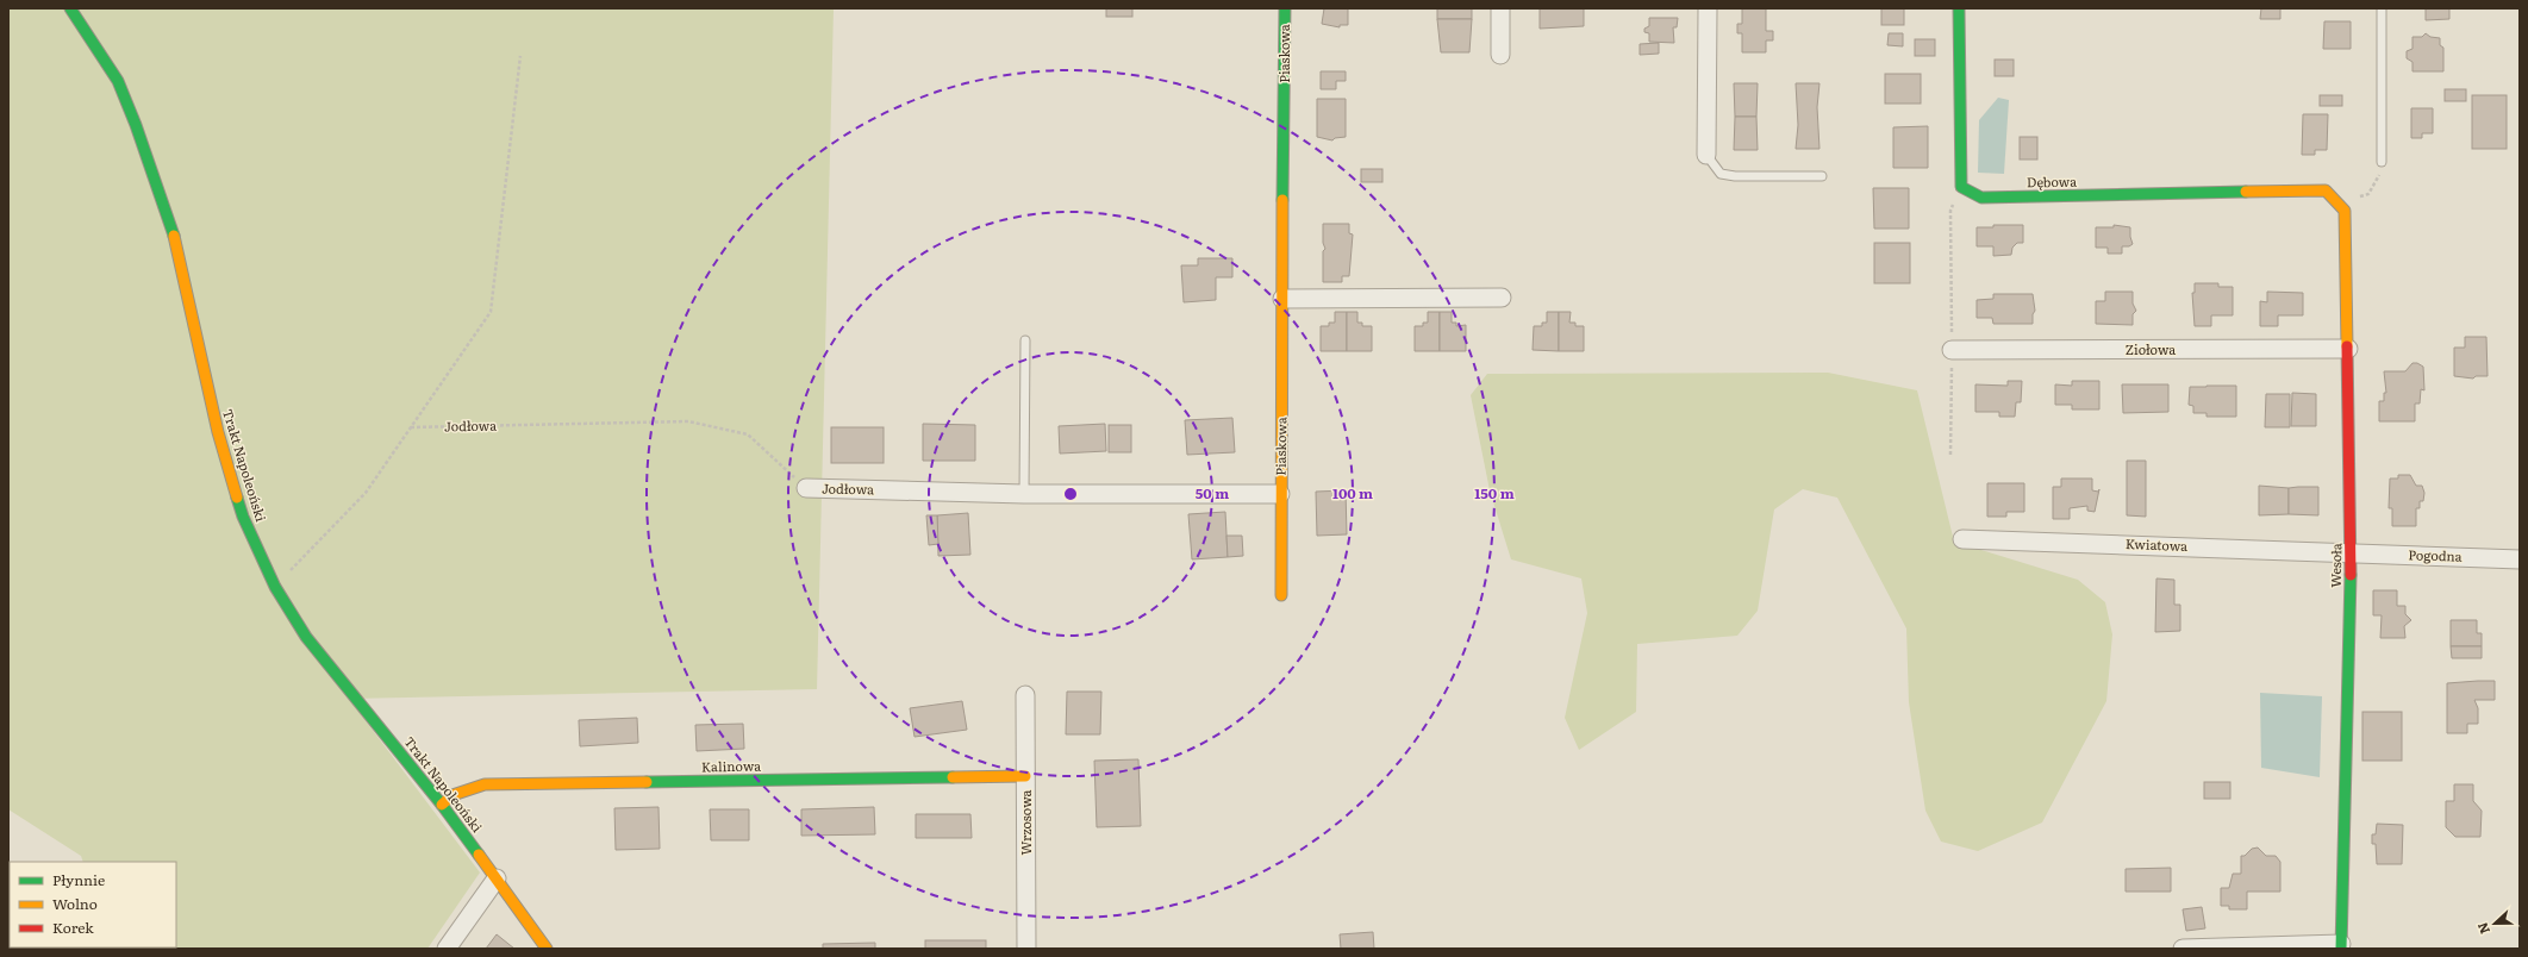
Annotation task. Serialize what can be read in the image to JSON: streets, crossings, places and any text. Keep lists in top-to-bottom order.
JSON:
{
  "streets": {
    "street": [
      "Piaskowa",
      "Dębowa",
      "Ziołowa",
      "Jodłowa",
      "Trakt Napoleoński",
      "Kwiatowa",
      "Pogodna",
      "Wesoła",
      "Kalinowa",
      "Wrzosowa"
    ]
  },
  "crossings": [
    ["Piaskowa", "Jodłowa"],
    ["Dębowa", "Wesoła"],
    ["Ziołowa", "Wesoła"],
    ["Trakt Napoleoński", "Kalinowa"],
    ["Kwiatowa", "Pogodna"],
    ["Kwiatowa", "Wesoła"],
    ["Pogodna", "Wesoła"],
    ["Kalinowa", "Wrzosowa"]
  ],
  "legend": ["Płynnie", "Wolno", "Korek"],
  "north": "left",
  "rings": ["50 m", "100 m", "150 m"]
}
